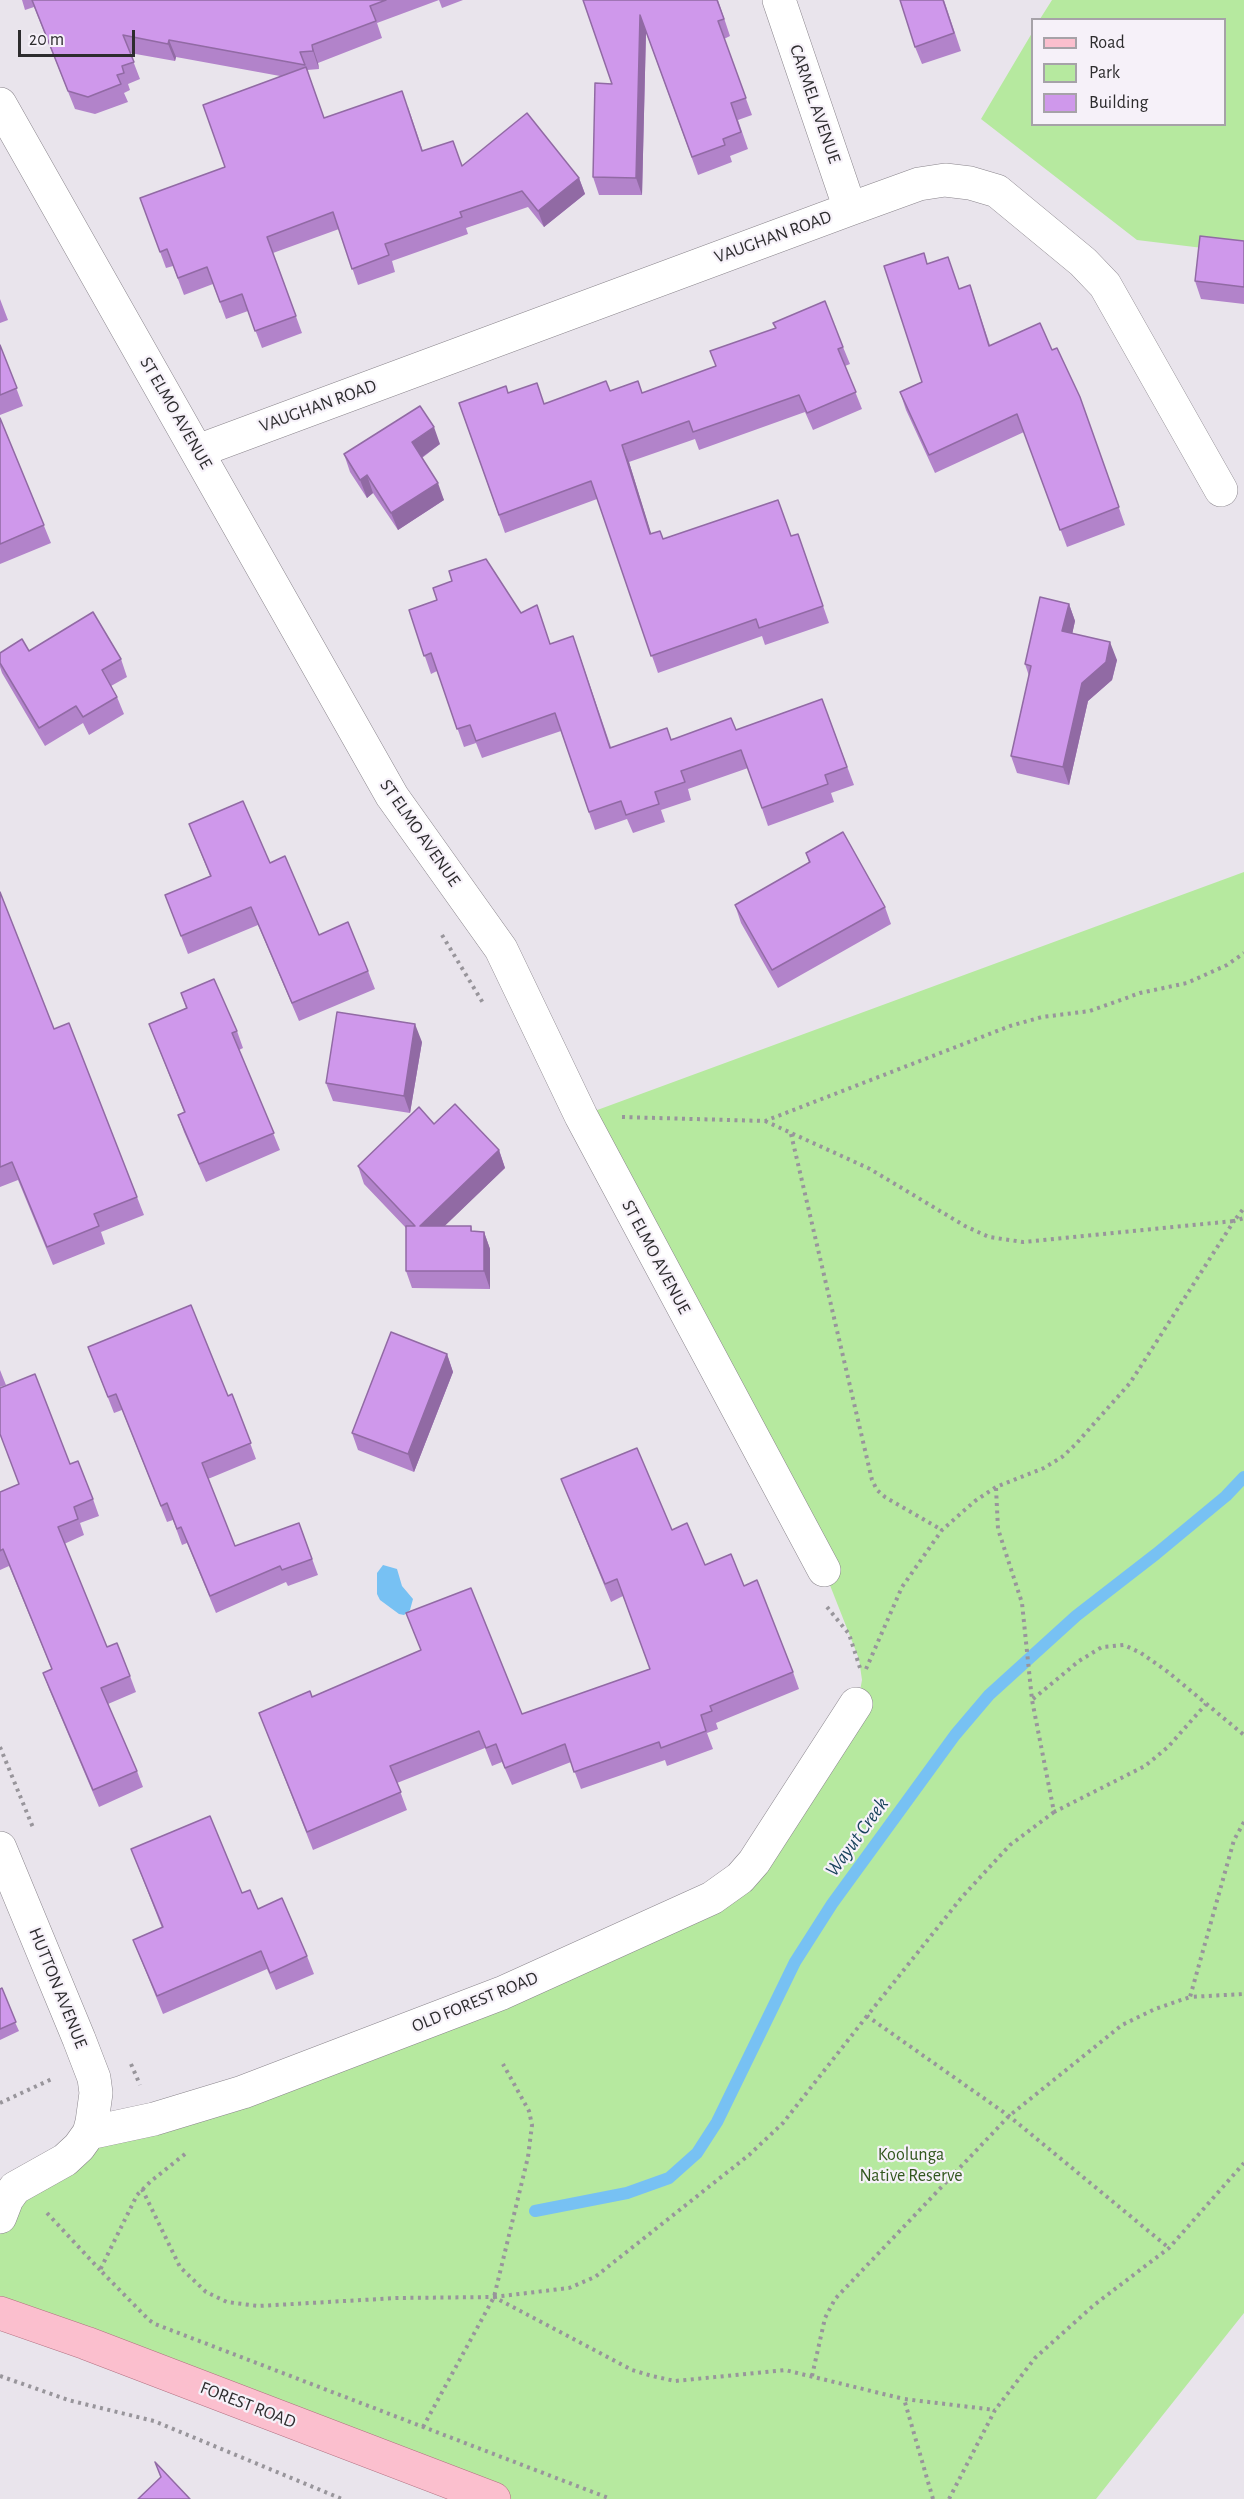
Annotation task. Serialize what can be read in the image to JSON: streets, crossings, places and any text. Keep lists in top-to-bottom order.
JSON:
{
  "streets": {
    "main road": ["FOREST ROAD"],
    "street": [
      "CARMEL AVENUE",
      "VAUGHAN ROAD",
      "ST ELMO AVENUE",
      "HUTTON AVENUE",
      "OLD FOREST ROAD"
    ]
  },
  "crossings": [
    ["CARMEL AVENUE", "VAUGHAN ROAD"],
    ["VAUGHAN ROAD", "ST ELMO AVENUE"],
    ["HUTTON AVENUE", "OLD FOREST ROAD"]
  ],
  "water": ["Wayut Creek"],
  "parks": ["Koolunga Native Reserve"],
  "legend": ["Road", "Park", "Building"],
  "scale_bar": "20 m"
}
